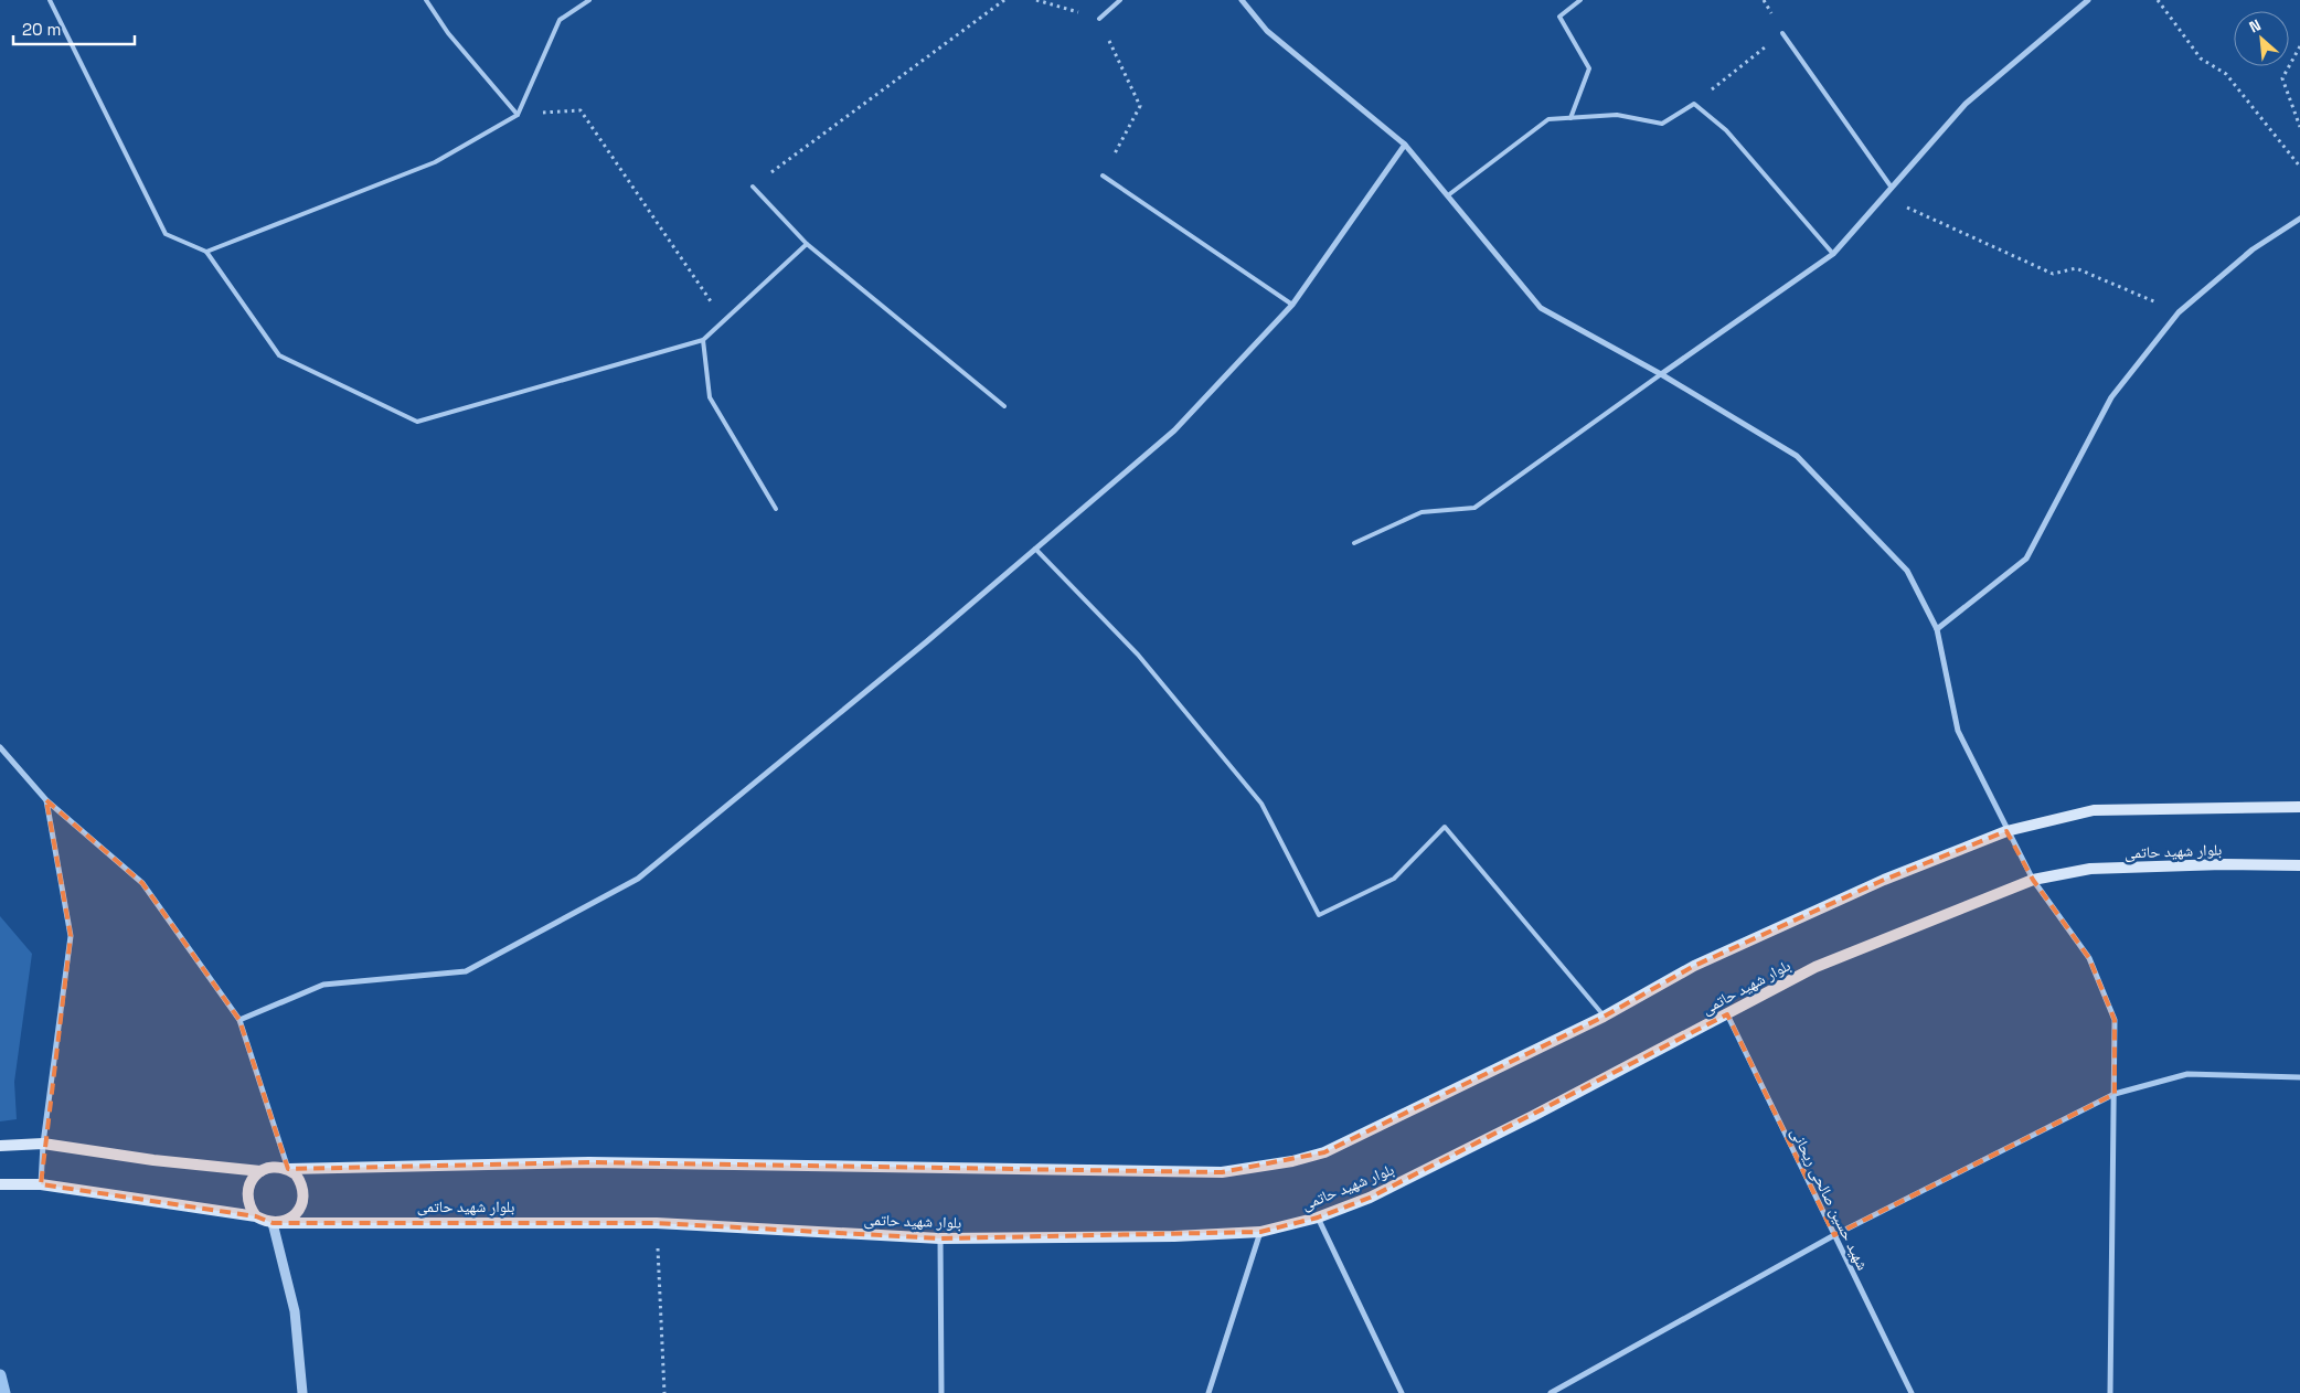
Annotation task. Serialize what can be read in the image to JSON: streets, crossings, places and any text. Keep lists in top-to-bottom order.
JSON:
{
  "streets": {
    "main road": ["بلوار شهید حاتمی"],
    "street": ["شهید حسین صالحی ریحانی"]
  },
  "crossings": [
    ["بلوار شهید حاتمی", "شهید حسین صالحی ریحانی"]
  ],
  "scale_bar": "20 m",
  "north": "top left"
}
